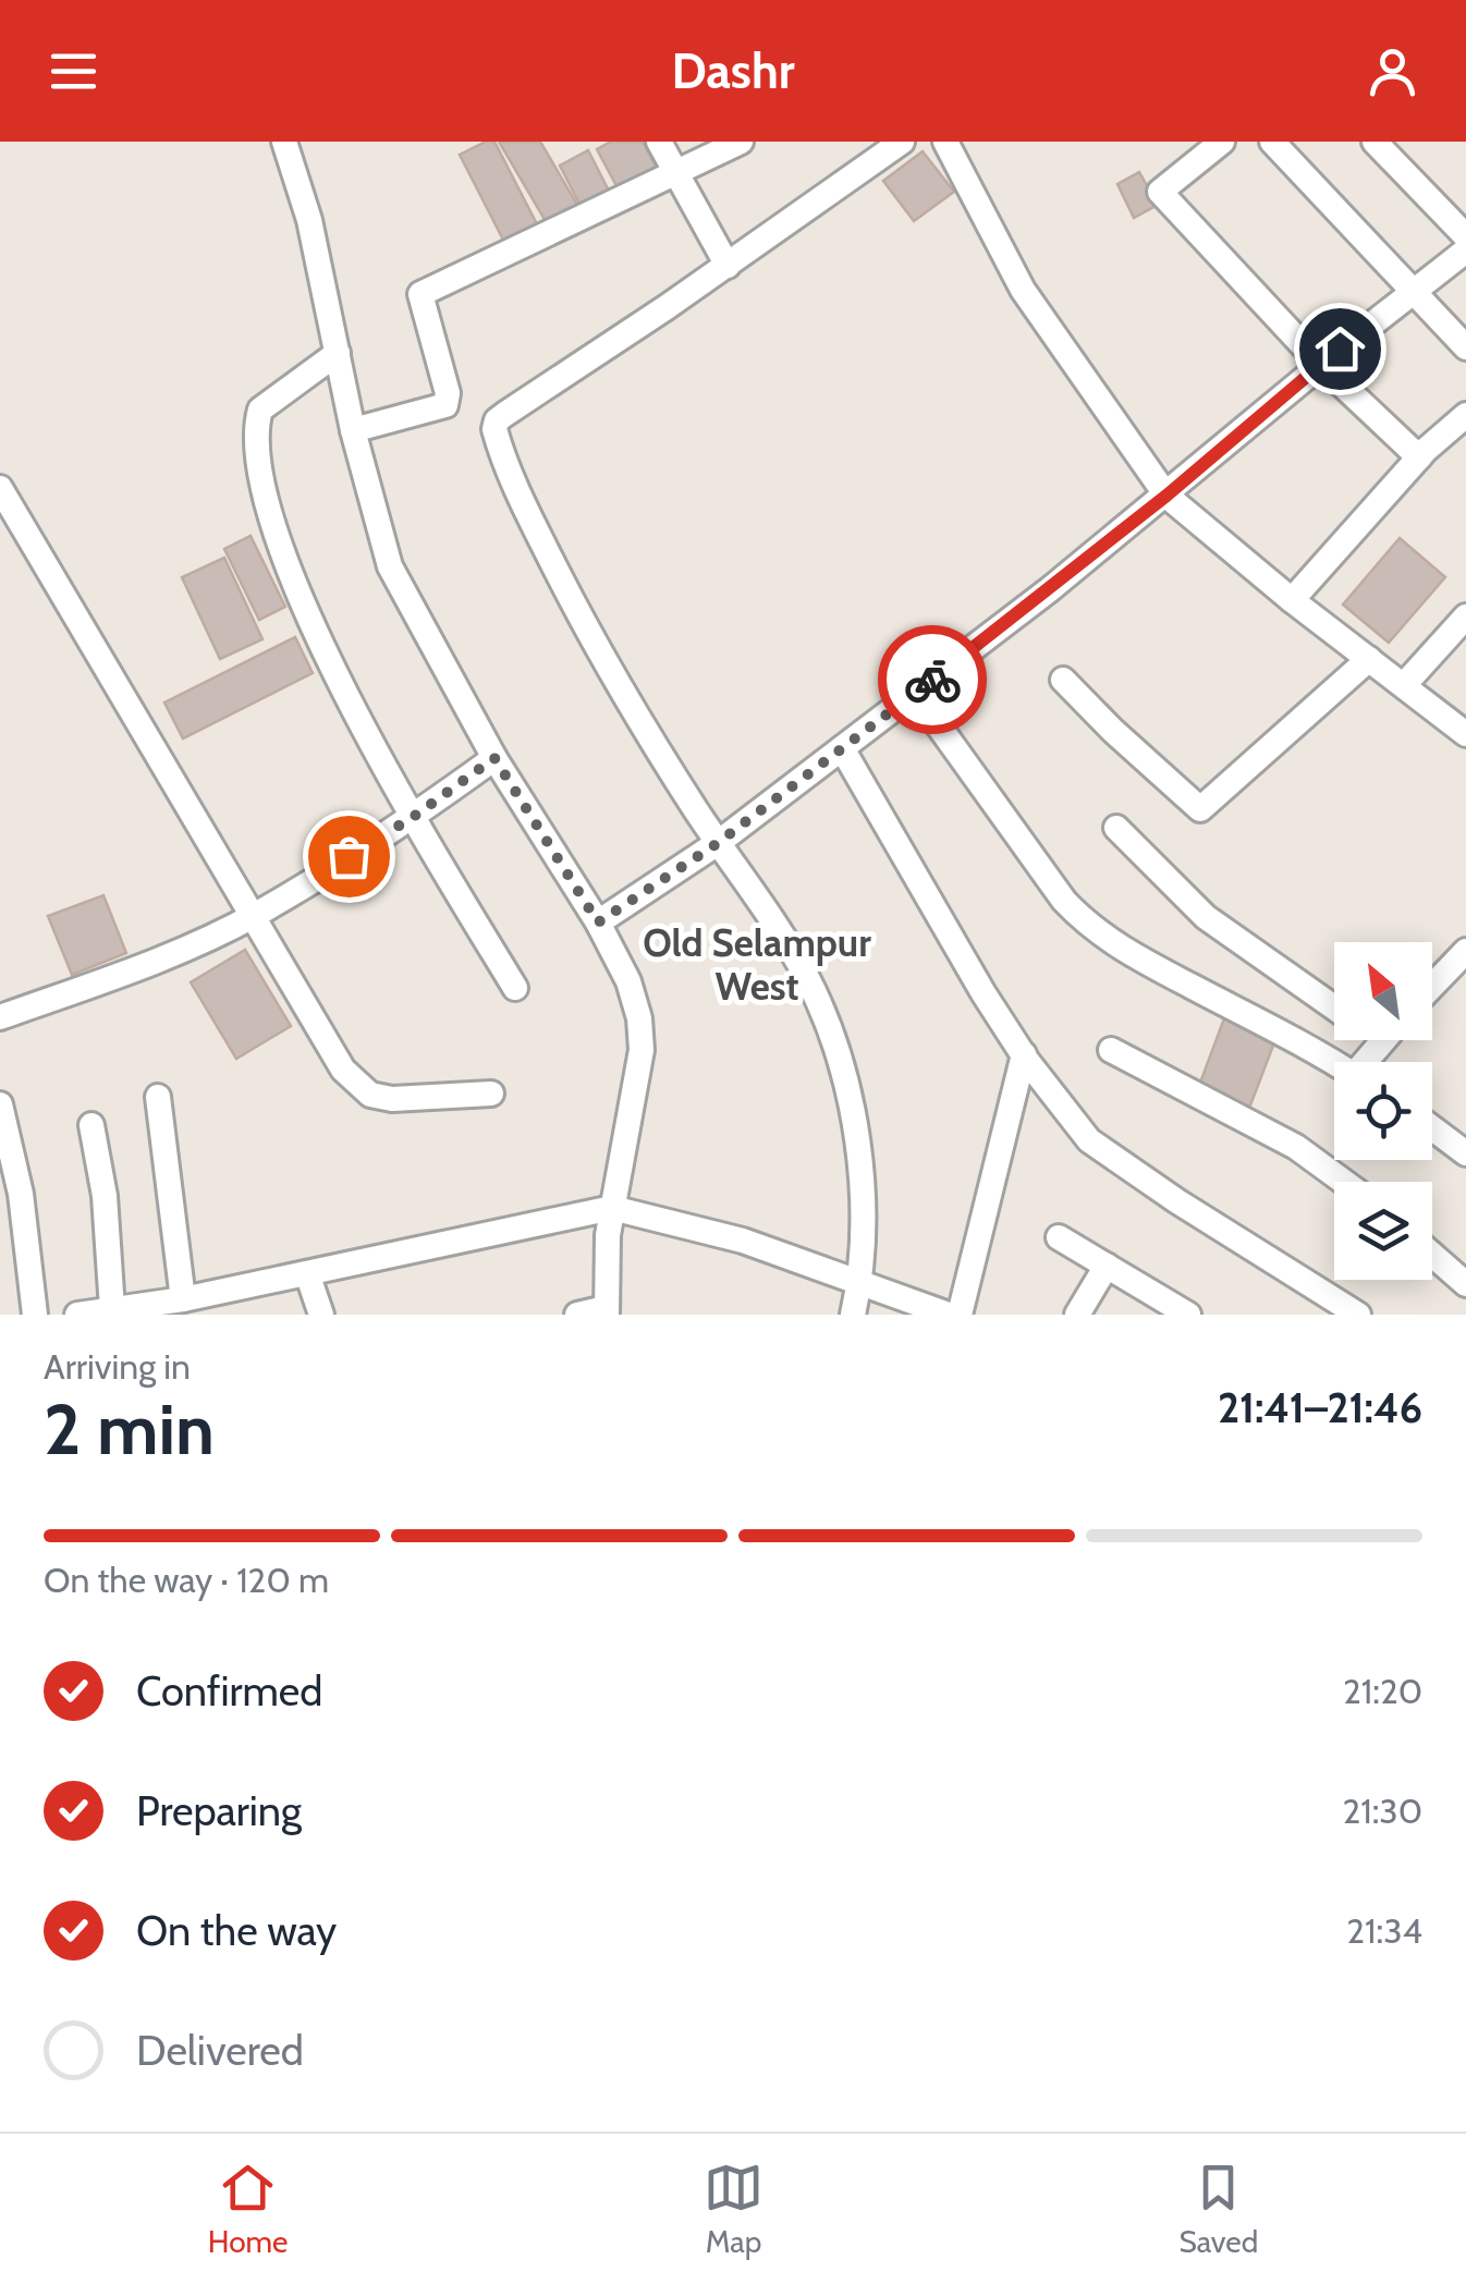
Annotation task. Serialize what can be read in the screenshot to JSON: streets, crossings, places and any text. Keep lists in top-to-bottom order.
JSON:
{
  "districts": ["Old Selampur West"],
  "north": "top left",
  "page": {
    "header": "Dashr",
    "heading": ["2 min", "Arriving in", "21:41–21:46"],
    "bar": "On the way · 120 m",
    "list": [
      ["Confirmed", "21:20"],
      ["Preparing", "21:30"],
      ["On the way", "21:34"],
      "Delivered"
    ],
    "tabs": ["Home", "Map", "Saved"]
  }
}
